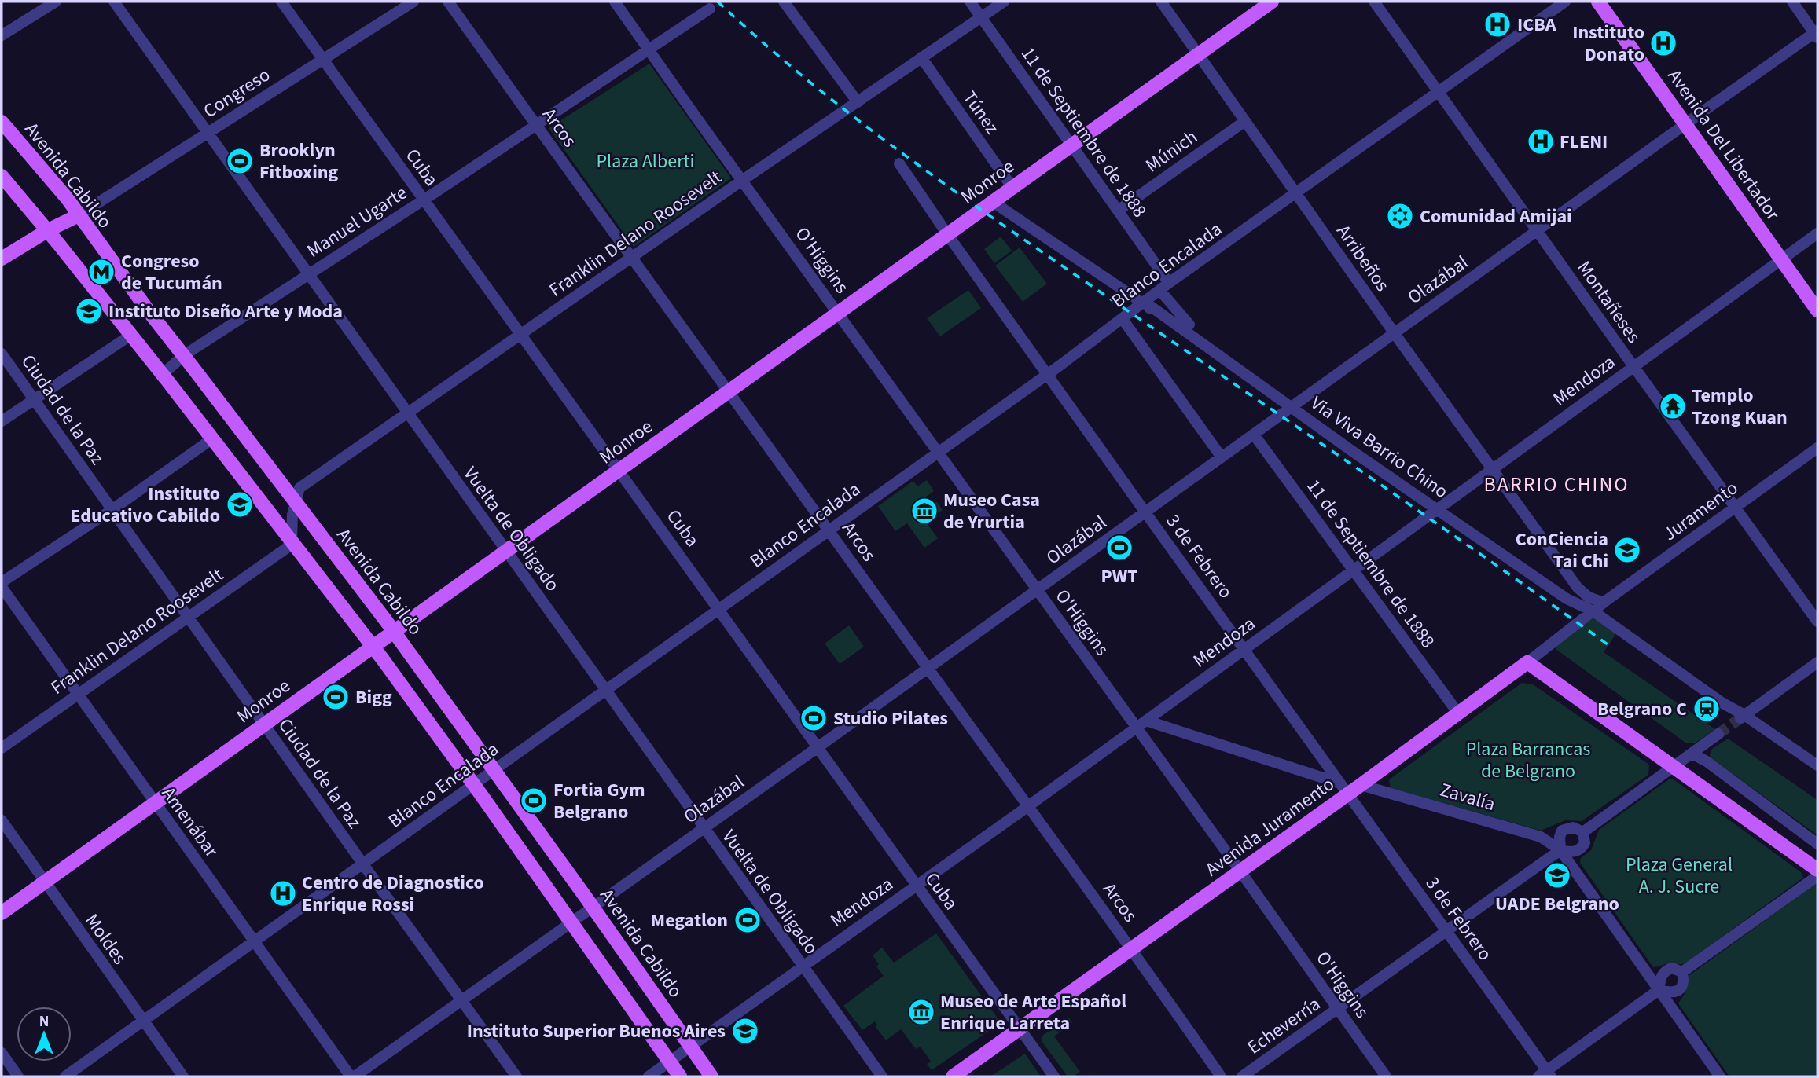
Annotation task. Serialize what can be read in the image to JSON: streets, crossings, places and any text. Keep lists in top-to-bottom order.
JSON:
{
  "streets": {
    "main road": [
      "Avenida Del Libertador",
      "Avenida Cabildo",
      "Monroe",
      "Avenida Juramento"
    ],
    "street": [
      "Congreso",
      "Túnez",
      "Arcos",
      "11 de Septiembre de 1888",
      "Múnich",
      "Cuba",
      "Manuel Ugarte",
      "Franklin Delano Roosevelt",
      "Arribeños",
      "O'Higgins",
      "Blanco Encalada",
      "Olazábal",
      "Montañeses",
      "Mendoza",
      "Ciudad de la Paz",
      "Via Viva Barrio Chino",
      "Juramento",
      "Vuelta de Obligado",
      "3 de Febrero",
      "Zavalía",
      "Amenábar",
      "Moldes",
      "Echeverría"
    ]
  },
  "crossings": [
    ["Congreso", "Cuba"],
    ["Congreso", "Avenida Cabildo"],
    ["Congreso", "Vuelta de Obligado"],
    ["Túnez", "Monroe"],
    ["Túnez", "Franklin Delano Roosevelt"],
    ["Arcos", "Monroe"],
    ["Arcos", "Manuel Ugarte"],
    ["Arcos", "Franklin Delano Roosevelt"],
    ["Arcos", "Blanco Encalada"],
    ["Arcos", "Olazábal"],
    ["Arcos", "Mendoza"],
    ["Arcos", "Avenida Juramento"],
    ["11 de Septiembre de 1888", "Múnich"],
    ["11 de Septiembre de 1888", "Monroe"],
    ["11 de Septiembre de 1888", "Franklin Delano Roosevelt"],
    ["11 de Septiembre de 1888", "Blanco Encalada"],
    ["11 de Septiembre de 1888", "Olazábal"],
    ["11 de Septiembre de 1888", "Mendoza"],
    ["11 de Septiembre de 1888", "Avenida Juramento"],
    ["Avenida Del Libertador", "Olazábal"],
    ["Avenida Del Libertador", "Mendoza"],
    ["Múnich", "Arribeños"],
    ["Cuba", "Monroe"],
    ["Cuba", "Manuel Ugarte"],
    ["Cuba", "Franklin Delano Roosevelt"],
    ["Cuba", "Blanco Encalada"],
    ["Cuba", "Olazábal"],
    ["Cuba", "Mendoza"],
    ["Cuba", "Avenida Juramento"],
    ["Avenida Cabildo", "Monroe"],
    ["Avenida Cabildo", "Manuel Ugarte"],
    ["Avenida Cabildo", "Franklin Delano Roosevelt"],
    ["Avenida Cabildo", "Blanco Encalada"],
    ["Avenida Cabildo", "Olazábal"],
    ["Avenida Cabildo", "Mendoza"],
    ["Monroe", "Arribeños"],
    ["Monroe", "O'Higgins"],
    ["Monroe", "Ciudad de la Paz"],
    ["Monroe", "Vuelta de Obligado"],
    ["Monroe", "3 de Febrero"],
    ["Monroe", "Amenábar"],
    ["Monroe", "Moldes"],
    ["Manuel Ugarte", "O'Higgins"],
    ["Manuel Ugarte", "Vuelta de Obligado"],
    ["Franklin Delano Roosevelt", "O'Higgins"],
    ["Franklin Delano Roosevelt", "Ciudad de la Paz"],
    ["Franklin Delano Roosevelt", "Vuelta de Obligado"],
    ["Franklin Delano Roosevelt", "Amenábar"],
    ["Arribeños", "Blanco Encalada"],
    ["Arribeños", "Olazábal"],
    ["Arribeños", "Mendoza"],
    ["Arribeños", "Via Viva Barrio Chino"],
    ["Arribeños", "Juramento"],
    ["Arribeños", "Avenida Juramento"],
    ["O'Higgins", "Blanco Encalada"],
    ["O'Higgins", "Olazábal"],
    ["O'Higgins", "Mendoza"],
    ["O'Higgins", "Avenida Juramento"],
    ["O'Higgins", "Echeverría"],
    ["Blanco Encalada", "Montañeses"],
    ["Blanco Encalada", "Ciudad de la Paz"],
    ["Blanco Encalada", "Vuelta de Obligado"],
    ["Blanco Encalada", "3 de Febrero"],
    ["Blanco Encalada", "Amenábar"],
    ["Blanco Encalada", "Moldes"],
    ["Olazábal", "Montañeses"],
    ["Olazábal", "Ciudad de la Paz"],
    ["Olazábal", "Via Viva Barrio Chino"],
    ["Olazábal", "Vuelta de Obligado"],
    ["Olazábal", "3 de Febrero"],
    ["Montañeses", "Mendoza"],
    ["Montañeses", "Juramento"],
    ["Mendoza", "Via Viva Barrio Chino"],
    ["Mendoza", "Vuelta de Obligado"],
    ["Mendoza", "3 de Febrero"],
    ["Via Viva Barrio Chino", "Avenida Juramento"],
    ["Juramento", "Avenida Juramento"],
    ["3 de Febrero", "Avenida Juramento"],
    ["3 de Febrero", "Echeverría"],
    ["Zavalía", "Avenida Juramento"],
    ["Zavalía", "Echeverría"]
  ],
  "districts": ["BARRIO CHINO"],
  "parks": ["Plaza Alberti", "Plaza Barrancas de Belgrano", "Plaza General A. J. Sucre"],
  "places": {
    "hospital": [
      "ICBA",
      "Instituto Donato",
      "FLENI",
      "Centro de Diagnostico Enrique Rossi"
    ],
    "sports": [
      "Brooklyn Fitboxing",
      "PWT",
      "Bigg",
      "Studio Pilates",
      "Fortia Gym Belgrano",
      "Megatlon"
    ],
    "synagogue": ["Comunidad Amijai"],
    "metro station": ["Congreso de Tucumán"],
    "school or university": [
      "Instituto Diseño Arte y Moda",
      "Instituto Educativo Cabildo",
      "ConCiencia Tai Chi",
      "UADE Belgrano",
      "Instituto Superior Buenos Aires"
    ],
    "temple": ["Templo Tzong Kuan"],
    "museum": ["Museo Casa de Yrurtia", "Museo de Arte Español Enrique Larreta"],
    "station": ["Belgrano C"]
  },
  "north": "top"
}
